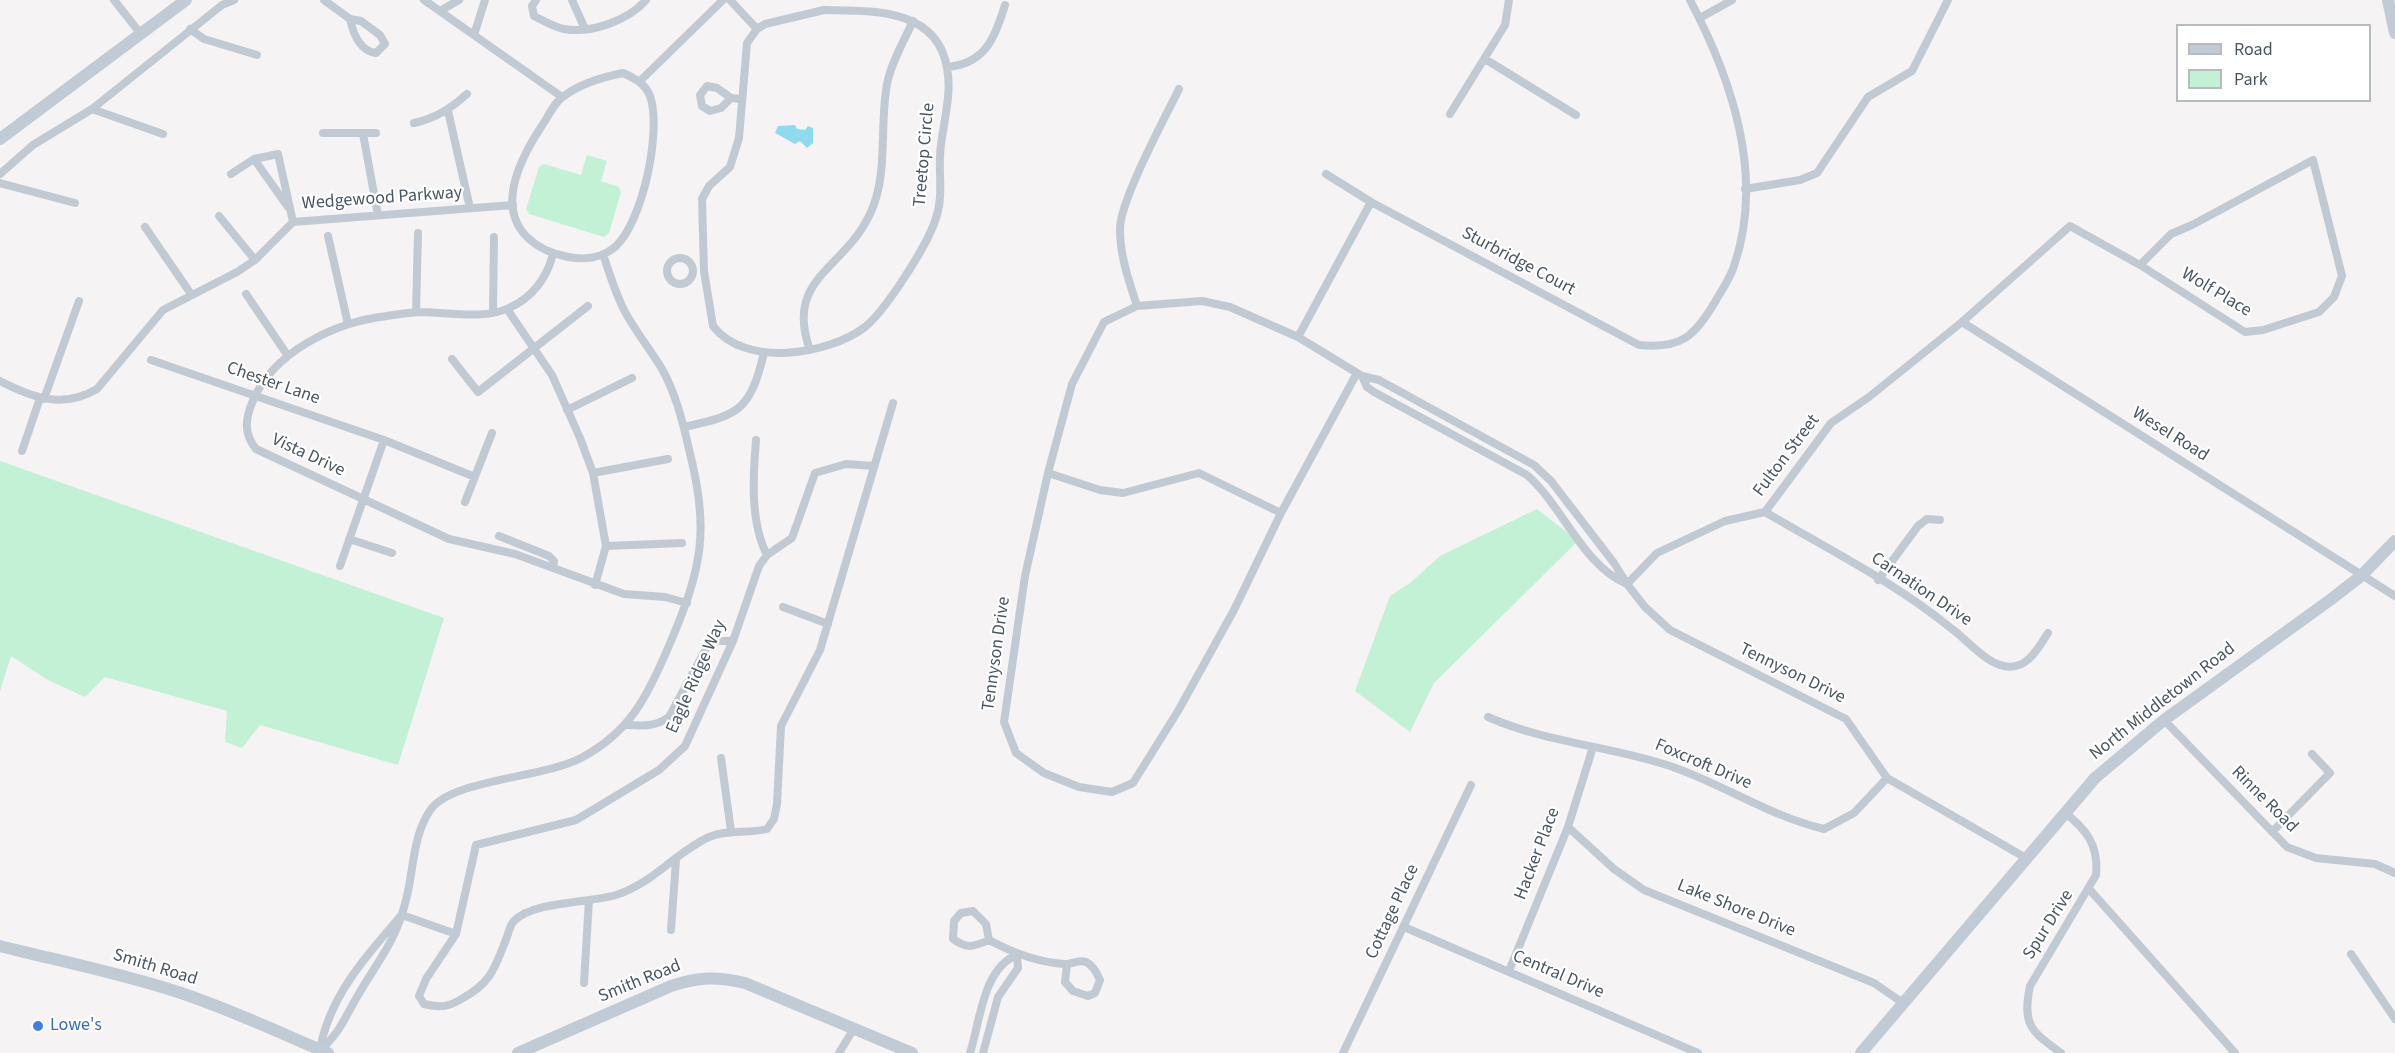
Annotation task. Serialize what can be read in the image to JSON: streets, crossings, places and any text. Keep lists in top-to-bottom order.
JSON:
{
  "streets": {
    "street": [
      "Treetop Circle",
      "Wedgewood Parkway",
      "Sturbridge Court",
      "Wolf Place",
      "Chester Lane",
      "Wesel Road",
      "Vista Drive",
      "Fulton Street",
      "Carnation Drive",
      "Tennyson Drive",
      "Eagle Ridge Way",
      "North Middletown Road",
      "Foxcroft Drive",
      "Rinne Road",
      "Hacker Place",
      "Lake Shore Drive",
      "Cottage Place",
      "Spur Drive",
      "Smith Road",
      "Central Drive"
    ]
  },
  "crossings": [
    ["Wedgewood Parkway", "Vista Drive"],
    ["Wolf Place", "Fulton Street"],
    ["Chester Lane", "Vista Drive"],
    ["Wesel Road", "Fulton Street"],
    ["Wesel Road", "North Middletown Road"],
    ["Fulton Street", "Carnation Drive"],
    ["Fulton Street", "Tennyson Drive"],
    ["Tennyson Drive", "North Middletown Road"],
    ["Tennyson Drive", "Foxcroft Drive"],
    ["North Middletown Road", "Rinne Road"],
    ["North Middletown Road", "Lake Shore Drive"],
    ["North Middletown Road", "Spur Drive"],
    ["Foxcroft Drive", "Hacker Place"],
    ["Hacker Place", "Lake Shore Drive"],
    ["Hacker Place", "Central Drive"],
    ["Cottage Place", "Central Drive"]
  ],
  "places": ["Lowe's"],
  "legend": ["Road", "Park"]
}
